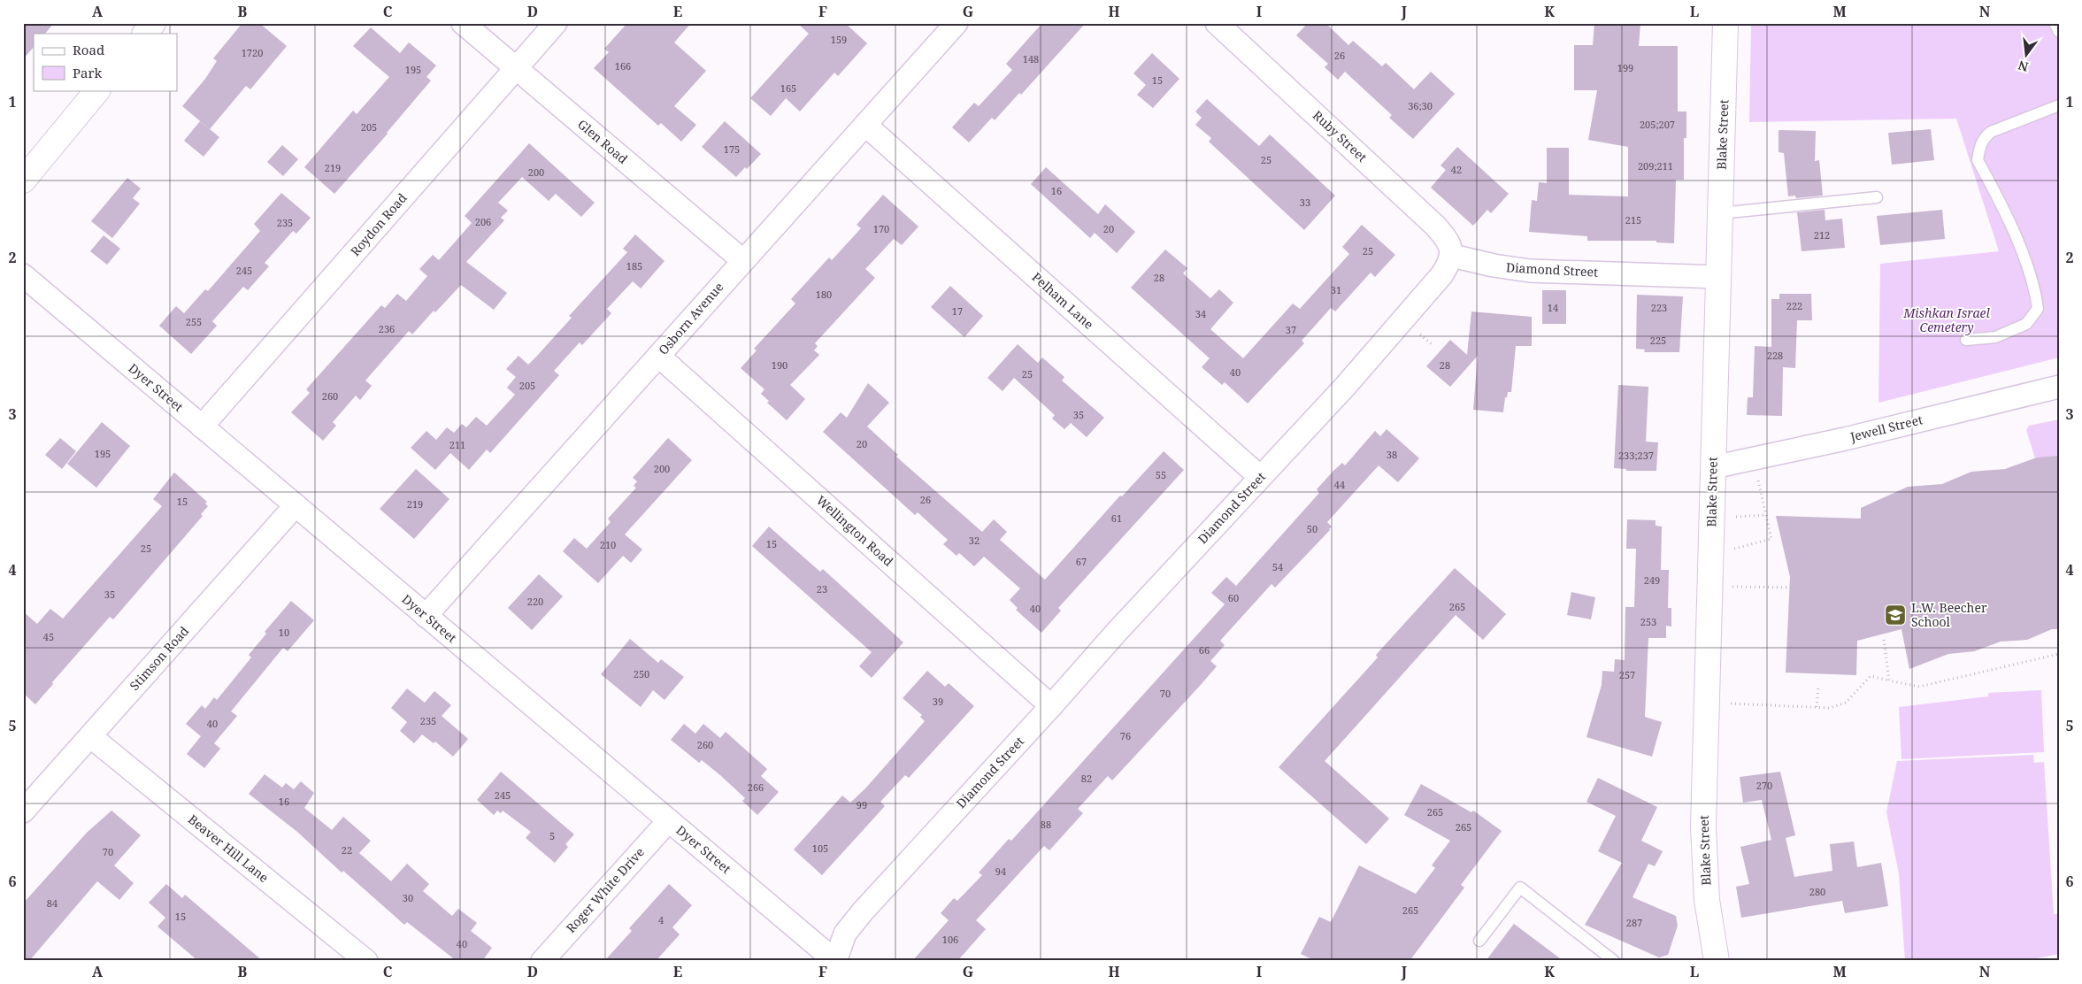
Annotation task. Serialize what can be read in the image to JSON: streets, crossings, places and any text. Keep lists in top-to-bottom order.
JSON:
{
  "streets": {
    "street": [
      "Blake Street",
      "Ruby Street",
      "Glen Road",
      "Roydon Road",
      "Diamond Street",
      "Pelham Lane",
      "Osborn Avenue",
      "Dyer Street",
      "Jewell Street",
      "Wellington Road",
      "Stimson Road",
      "Beaver Hill Lane",
      "Roger White Drive"
    ]
  },
  "crossings": [
    ["Blake Street", "Diamond Street"],
    ["Blake Street", "Jewell Street"],
    ["Ruby Street", "Diamond Street"],
    ["Glen Road", "Roydon Road"],
    ["Glen Road", "Osborn Avenue"],
    ["Roydon Road", "Dyer Street"],
    ["Diamond Street", "Pelham Lane"],
    ["Diamond Street", "Dyer Street"],
    ["Diamond Street", "Wellington Road"],
    ["Pelham Lane", "Osborn Avenue"],
    ["Osborn Avenue", "Dyer Street"],
    ["Osborn Avenue", "Wellington Road"],
    ["Dyer Street", "Stimson Road"],
    ["Dyer Street", "Roger White Drive"],
    ["Stimson Road", "Beaver Hill Lane"]
  ],
  "parks": ["Mishkan Israel Cemetery"],
  "places": {
    "school or university": ["L.W. Beecher School"]
  },
  "house_numbers": [
    "159",
    "1720",
    "26",
    "148",
    "166",
    "199",
    "195",
    "15",
    "165",
    "36;30",
    "205;207",
    "205",
    "175",
    "25",
    "209;211",
    "219",
    "42",
    "200",
    "16",
    "33",
    "215",
    "206",
    "235",
    "170",
    "20",
    "212",
    "25",
    "185",
    "245",
    "28",
    "31",
    "180",
    "222",
    "14",
    "223",
    "17",
    "34",
    "255",
    "236",
    "37",
    "225",
    "228",
    "190",
    "28",
    "40",
    "25",
    "205",
    "260",
    "35",
    "20",
    "211",
    "195",
    "38",
    "233;237",
    "200",
    "55",
    "44",
    "26",
    "15",
    "219",
    "61",
    "50",
    "32",
    "15",
    "210",
    "25",
    "67",
    "54",
    "249",
    "23",
    "35",
    "60",
    "220",
    "265",
    "40",
    "253",
    "10",
    "45",
    "66",
    "250",
    "257",
    "70",
    "39",
    "235",
    "40",
    "76",
    "260",
    "82",
    "270",
    "266",
    "245",
    "16",
    "99",
    "265",
    "88",
    "265",
    "5",
    "105",
    "22",
    "70",
    "94",
    "280",
    "30",
    "84",
    "265",
    "15",
    "4",
    "287",
    "106",
    "40"
  ],
  "legend": ["Road", "Park"],
  "north": "bottom",
  "grid": {
    "columns": [
      "A",
      "B",
      "C",
      "D",
      "E",
      "F",
      "G",
      "H",
      "I",
      "J",
      "K",
      "L",
      "M",
      "N"
    ],
    "rows": [
      "1",
      "2",
      "3",
      "4",
      "5",
      "6"
    ]
  }
}
